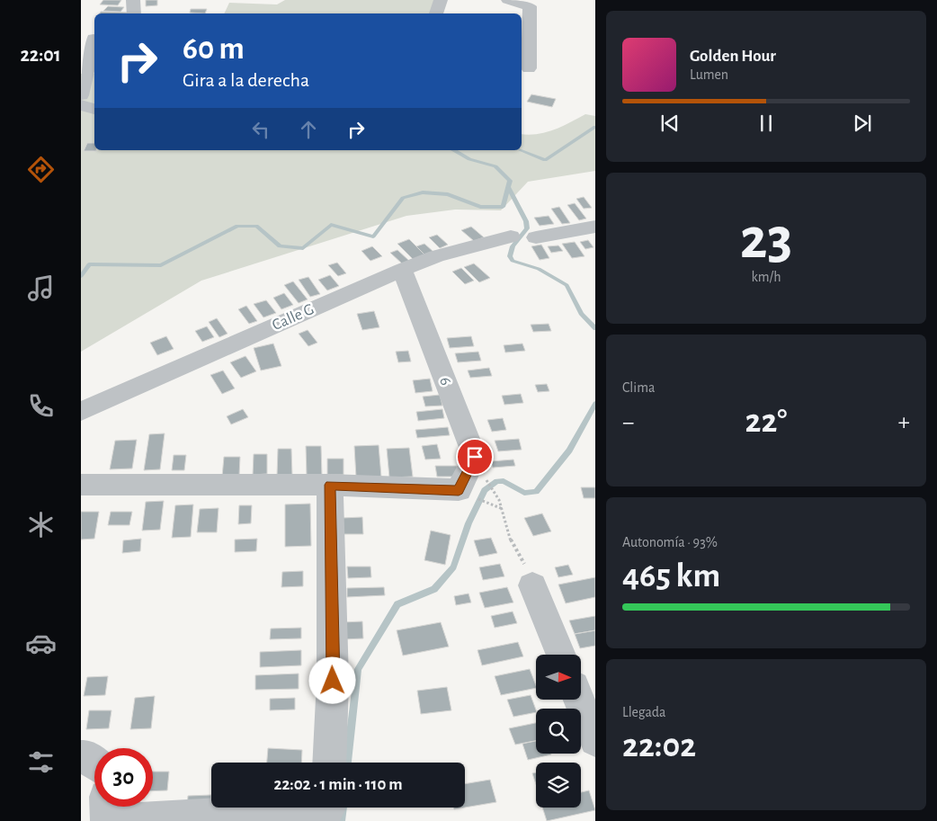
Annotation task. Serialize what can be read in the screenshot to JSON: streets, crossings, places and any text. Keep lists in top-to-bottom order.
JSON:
{
  "streets": {
    "street": ["Calle G", "6"]
  },
  "crossings": [
    ["Calle G", "6"]
  ],
  "north": "right",
  "page": {
    "tabs": "22:01",
    "turn": ["60 m", "Gira a la derecha"],
    "song": ["Golden Hour", "Lumen"],
    "tile": [
      ["23", "km/h"],
      "Clima",
      ["Autonomía · 93%", "465 km"],
      ["Llegada", "22:02"]
    ],
    "heat": ["−", "22°", "+"],
    "limit": "30",
    "trip": "22:02 · 1 min · 110 m"
  }
}
